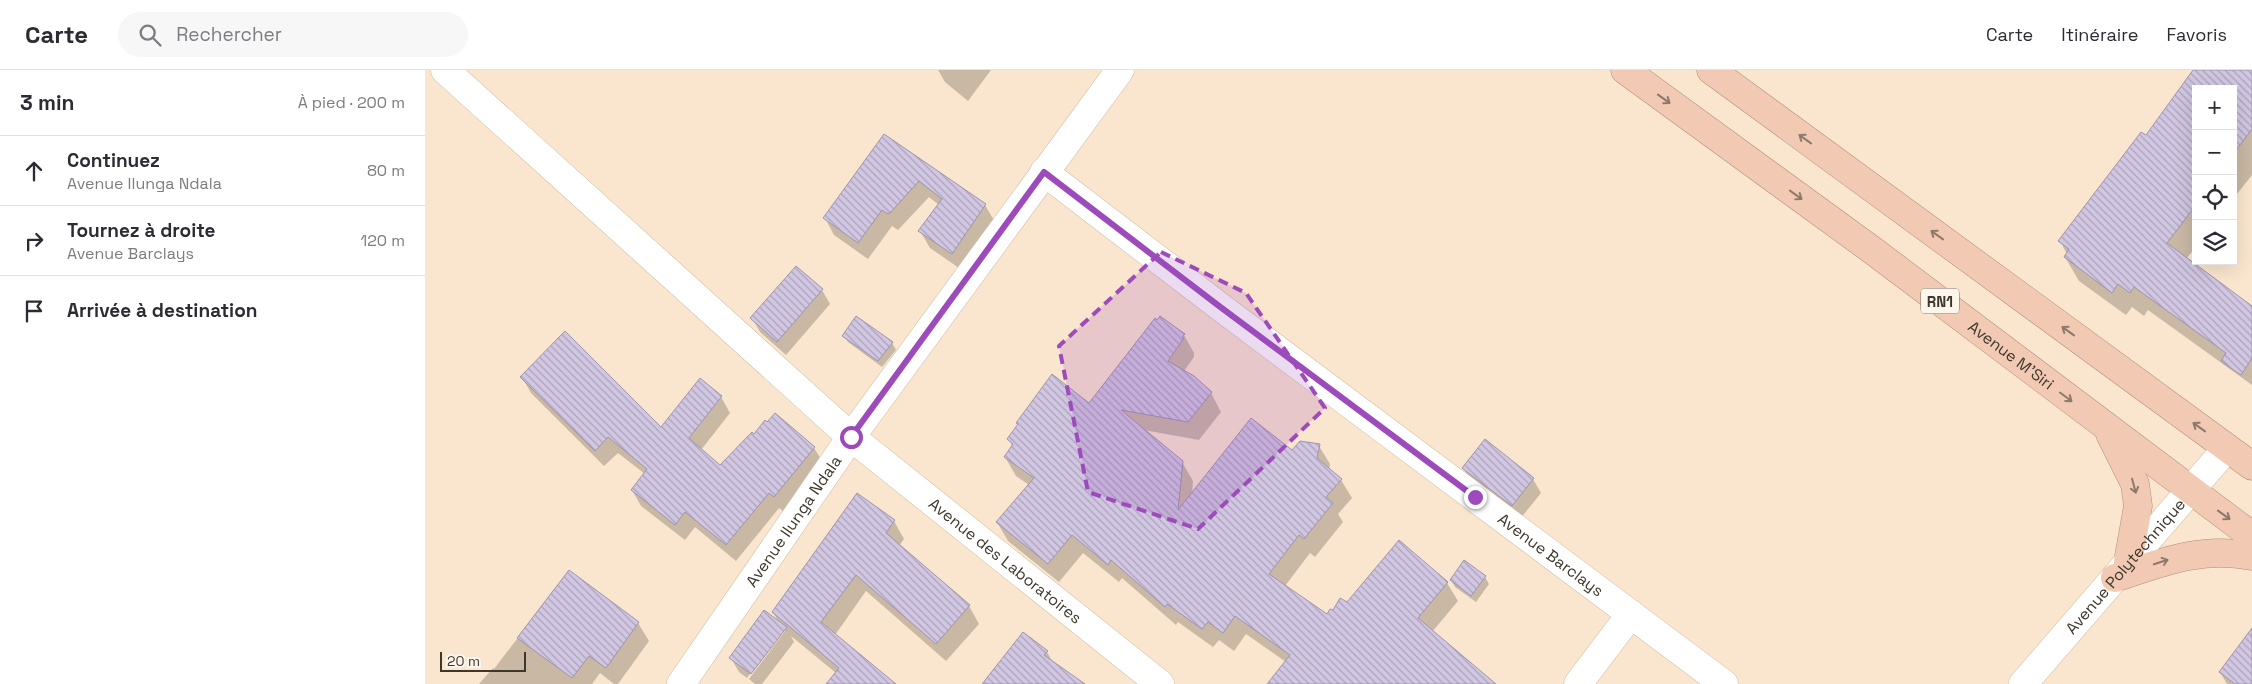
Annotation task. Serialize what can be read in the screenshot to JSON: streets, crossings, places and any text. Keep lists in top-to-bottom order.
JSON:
{
  "streets": {
    "highway": ["RN1", "Avenue M'Siri"],
    "street": [
      "Avenue Ilunga Ndala",
      "Avenue Barclays",
      "Avenue des Laboratoires",
      "Avenue Polytechnique"
    ]
  },
  "crossings": [
    ["Avenue M'Siri", "Avenue Polytechnique"],
    ["Avenue Ilunga Ndala", "Avenue Barclays"],
    ["Avenue Ilunga Ndala", "Avenue des Laboratoires"]
  ],
  "scale_bar": "20 m",
  "page": {
    "header": "Carte",
    "search": "Rechercher",
    "nav": ["Carte", "Itinéraire", "Favoris"],
    "heading": ["3 min", "À pied · 200 m"],
    "map_buttons": ["+", "−"],
    "list": [
      ["Continuez", "Avenue Ilunga Ndala", "80 m"],
      ["Tournez à droite", "Avenue Barclays", "120 m"],
      "Arrivée à destination"
    ],
    "scale": "20 m"
  }
}
